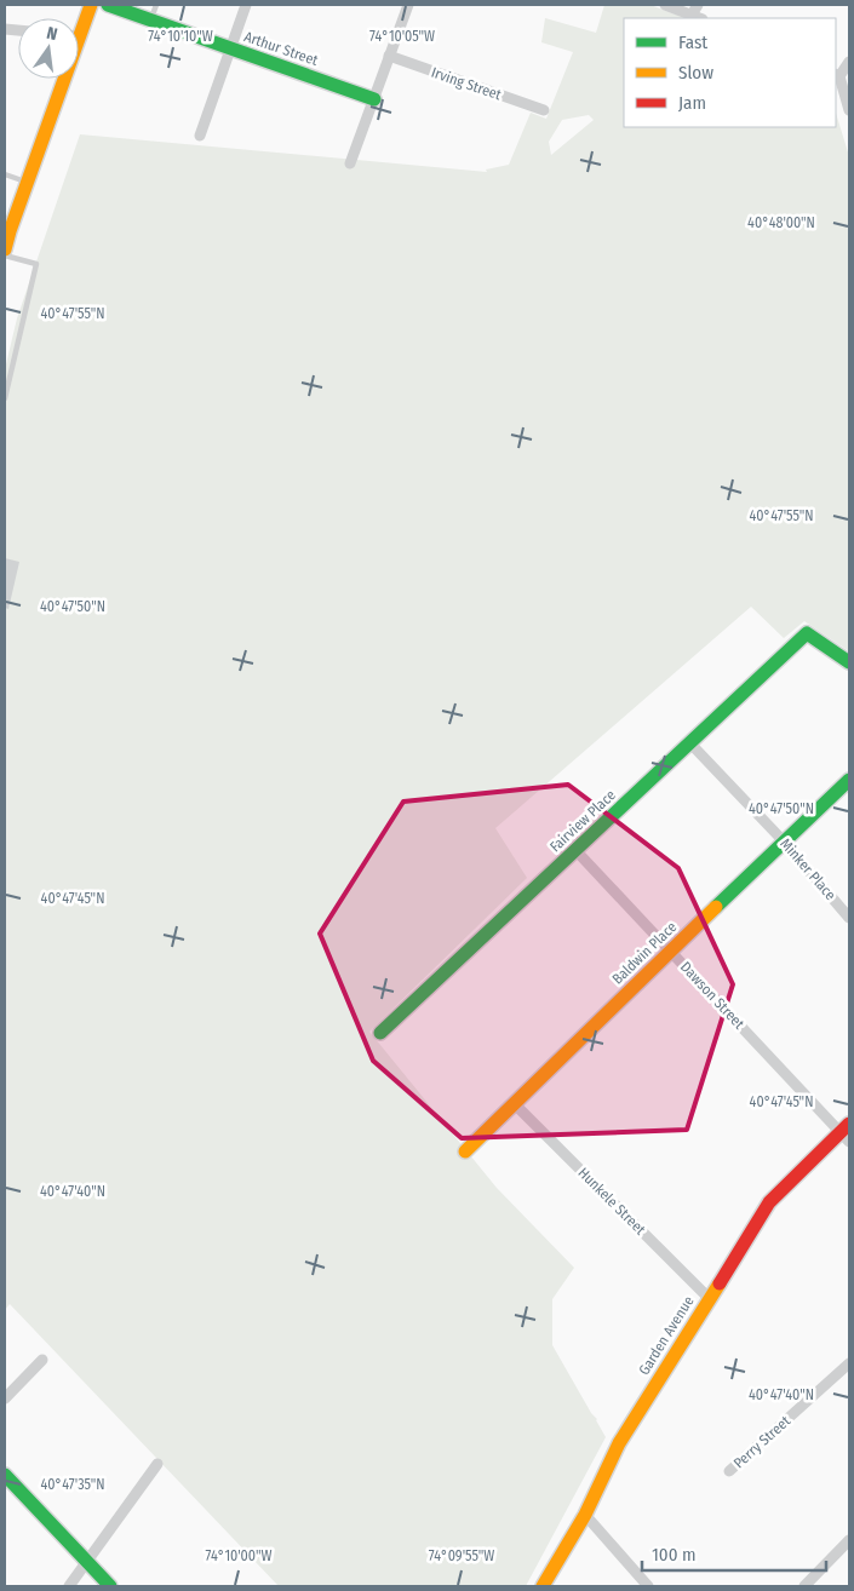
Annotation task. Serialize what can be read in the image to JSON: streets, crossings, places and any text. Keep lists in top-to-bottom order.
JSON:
{
  "streets": {
    "street": [
      "Arthur Street",
      "Irving Street",
      "Fairview Place",
      "Minker Place",
      "Baldwin Place",
      "Dawson Street",
      "Hunkele Street",
      "Garden Avenue",
      "Perry Street"
    ]
  },
  "crossings": [
    ["Fairview Place", "Minker Place"],
    ["Fairview Place", "Dawson Street"],
    ["Minker Place", "Baldwin Place"],
    ["Baldwin Place", "Dawson Street"],
    ["Baldwin Place", "Hunkele Street"],
    ["Dawson Street", "Garden Avenue"],
    ["Hunkele Street", "Garden Avenue"]
  ],
  "legend": ["Fast", "Slow", "Jam"],
  "scale_bar": "100 m",
  "north": "top",
  "coordinates": [
    "74°10'10\"W",
    "74°10'05\"W",
    "40°48'00\"N",
    "40°47'55\"N",
    "40°47'50\"N",
    "40°47'45\"N",
    "40°47'40\"N",
    "40°47'35\"N",
    "74°10'00\"W",
    "74°09'55\"W"
  ]
}
